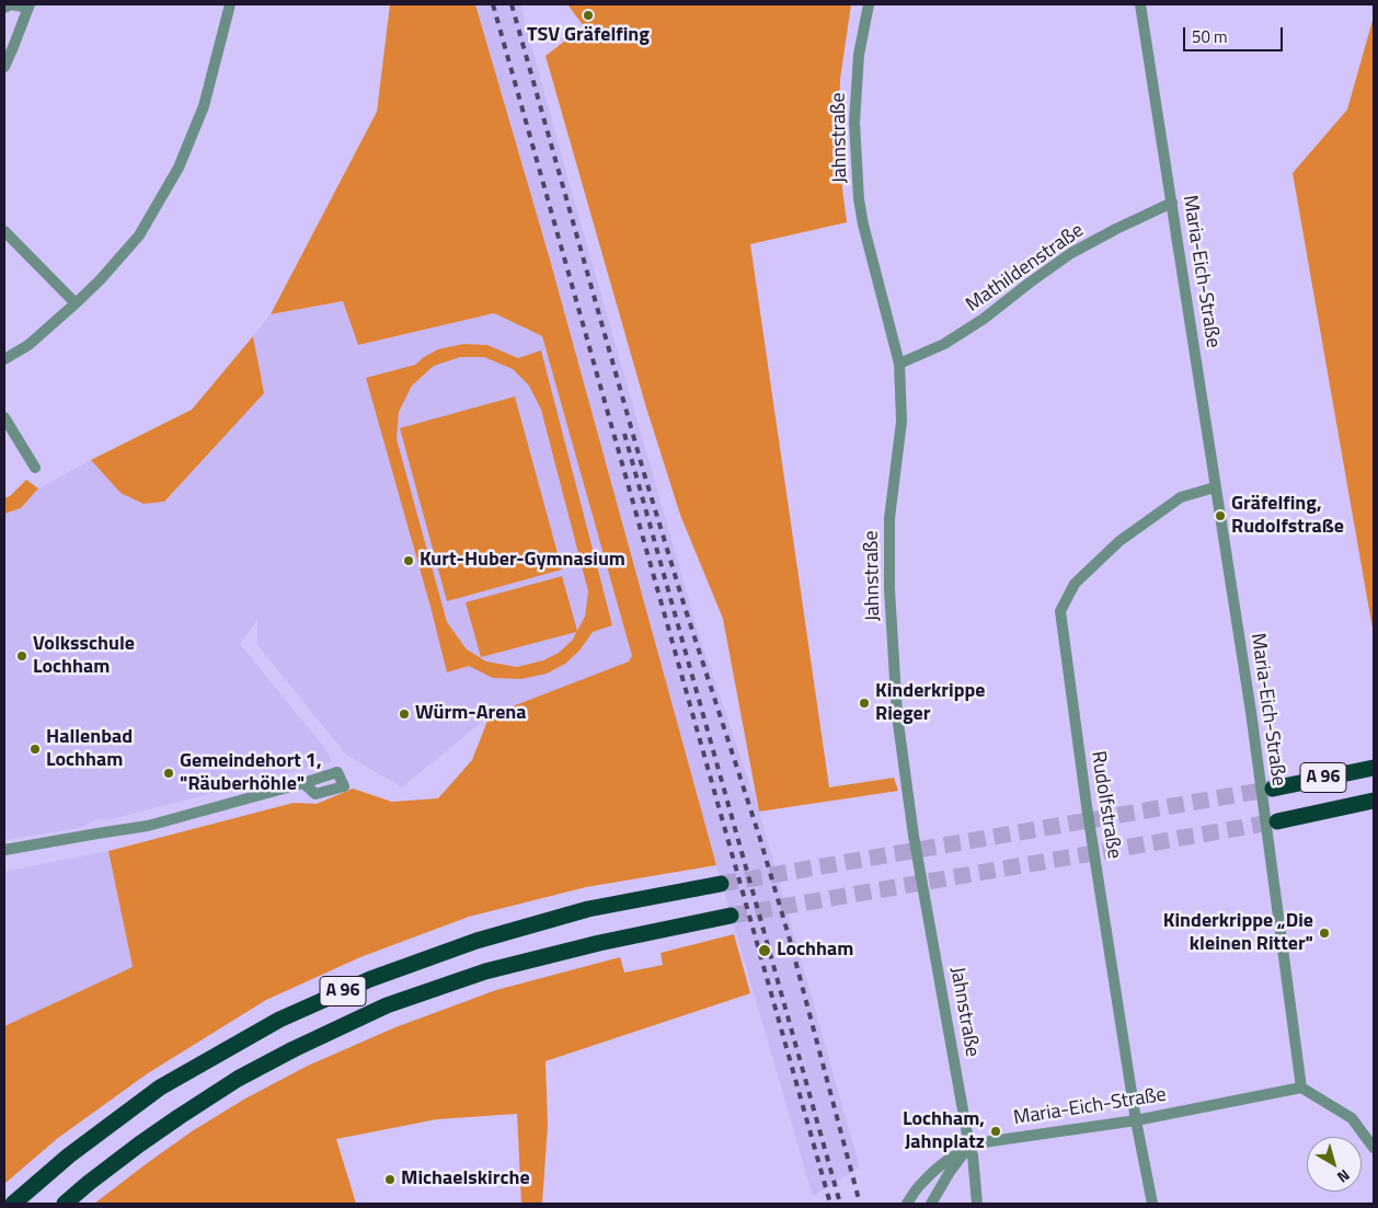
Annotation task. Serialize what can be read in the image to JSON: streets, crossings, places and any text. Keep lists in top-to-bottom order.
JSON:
{
  "streets": {
    "highway": ["A 96"],
    "street": [
      "Jahnstraße",
      "Mathildenstraße",
      "Maria-Eich-Straße",
      "Rudolfstraße"
    ]
  },
  "crossings": [
    ["Jahnstraße", "Mathildenstraße"],
    ["Jahnstraße", "Maria-Eich-Straße"],
    ["Mathildenstraße", "Maria-Eich-Straße"],
    ["Maria-Eich-Straße", "Rudolfstraße"]
  ],
  "places": [
    "TSV Gräfelfing",
    "Gräfelfing, Rudolfstraße",
    "Kurt-Huber-Gymnasium",
    "Volksschule Lochham",
    "Kinderkrippe Rieger",
    "Würm-Arena",
    "Hallenbad Lochham",
    "Gemeindehort 1, \"Räuberhöhle\"",
    "Kinderkrippe „Die kleinen Ritter\"",
    "Lochham",
    "Lochham, Jahnplatz",
    "Michaelskirche"
  ],
  "scale_bar": "50 m",
  "north": "bottom right"
}
